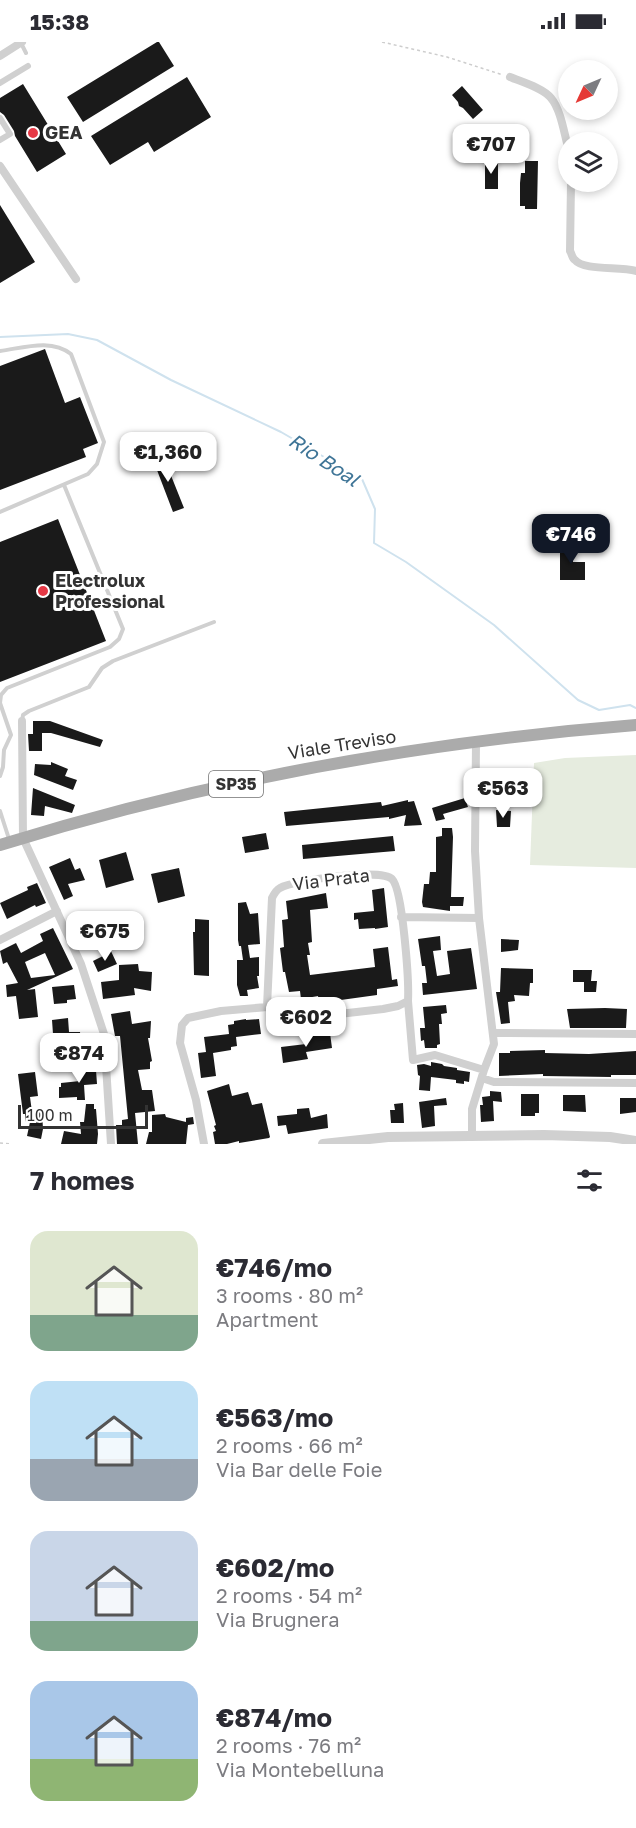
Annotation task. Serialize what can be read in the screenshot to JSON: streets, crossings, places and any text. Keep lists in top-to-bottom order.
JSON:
{
  "streets": {
    "main road": ["Viale Treviso", "SP35"],
    "street": ["Via Prata"]
  },
  "water": ["Rio Boal"],
  "places": ["GEA", "Electrolux Professional"],
  "scale_bar": "100 m",
  "north": "bottom left",
  "page": {
    "status": "15:38",
    "price": [
      "€707",
      "€1,360",
      "€746",
      "€563",
      "€675",
      "€602",
      "€874"
    ],
    "scale": "100 m",
    "heading": "7 homes",
    "list": [
      {
        "name": "€746/mo",
        "note": "3 rooms · 80 m² · Apartment"
      },
      {
        "name": "€563/mo",
        "note": "2 rooms · 66 m² · Via Bar delle Foie"
      },
      {
        "name": "€602/mo",
        "note": "2 rooms · 54 m² · Via Brugnera"
      },
      {
        "name": "€874/mo",
        "note": "2 rooms · 76 m² · Via Montebelluna"
      }
    ]
  }
}
